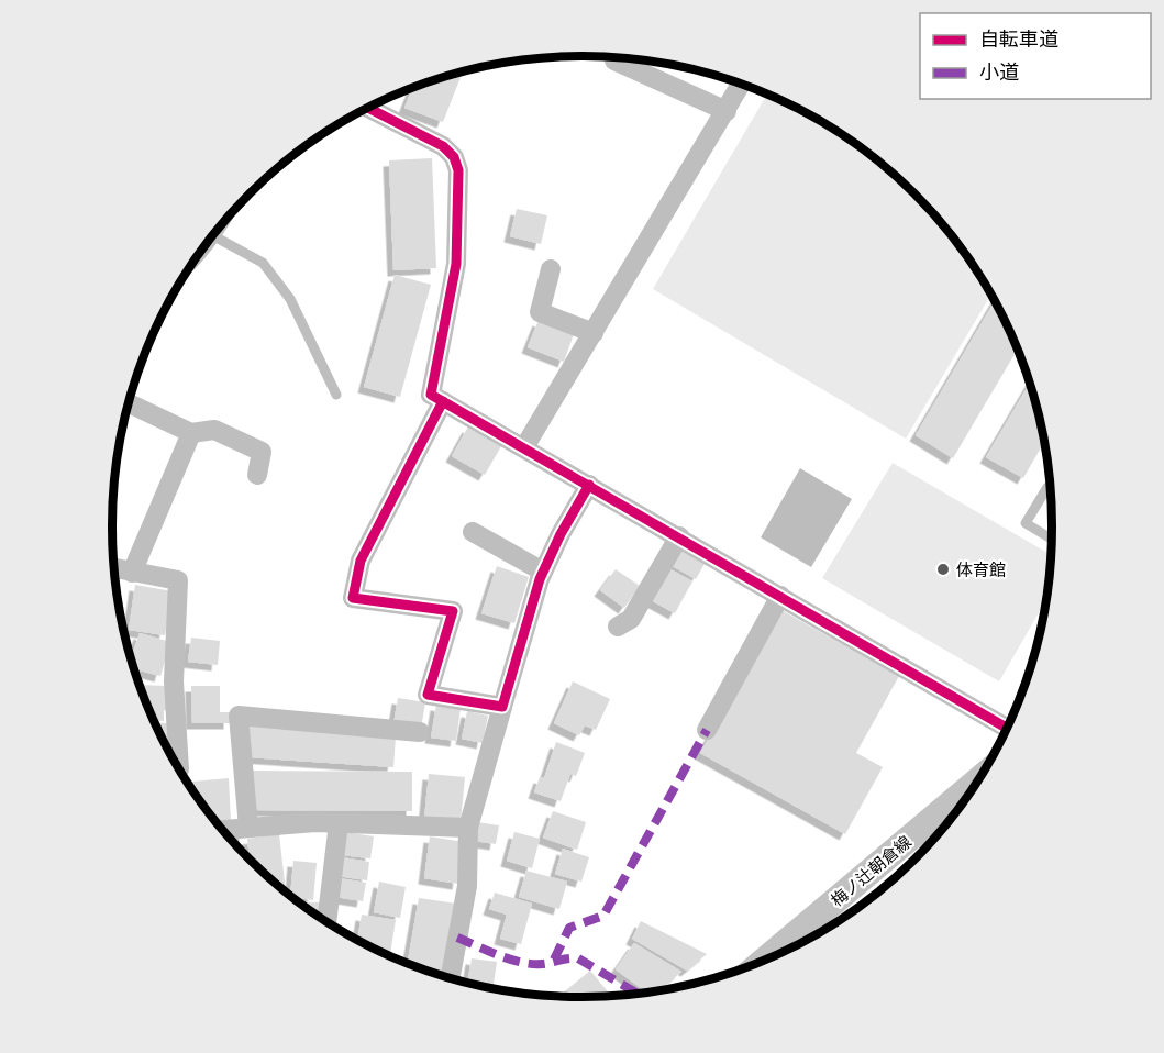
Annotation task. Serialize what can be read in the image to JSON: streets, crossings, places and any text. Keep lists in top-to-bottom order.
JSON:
{
  "streets": {
    "main road": ["梅ノ辻朝倉線"]
  },
  "places": ["体育館"],
  "legend": ["自転車道", "小道"]
}
